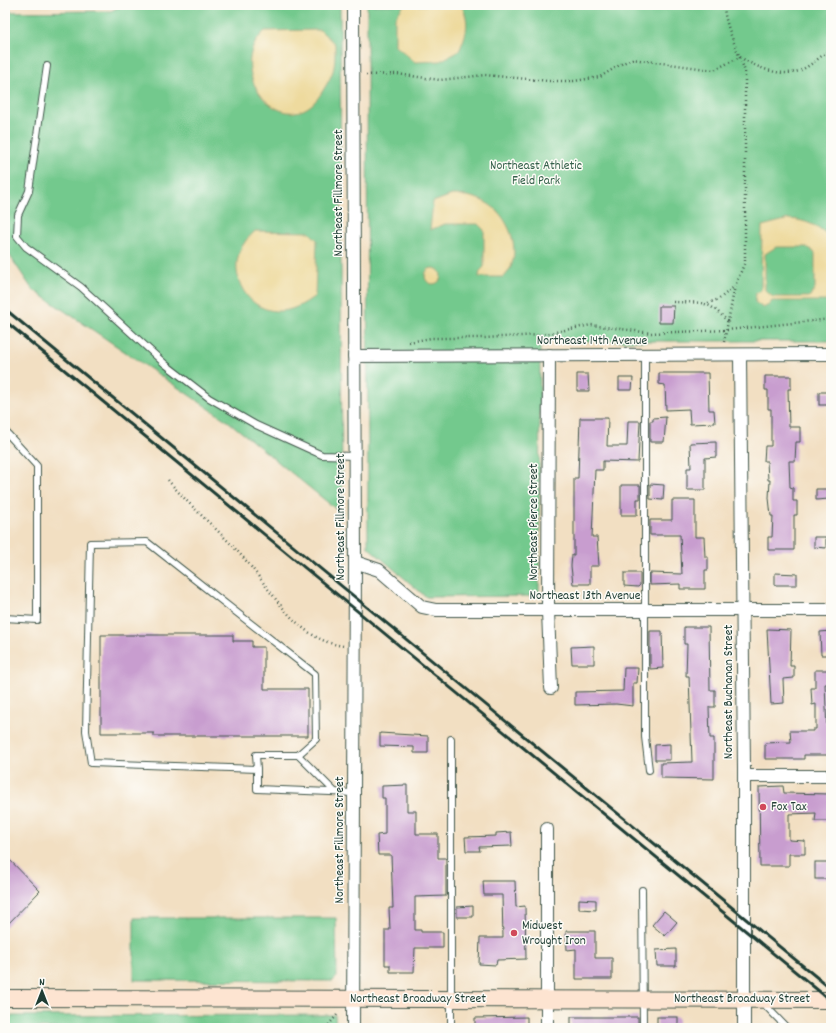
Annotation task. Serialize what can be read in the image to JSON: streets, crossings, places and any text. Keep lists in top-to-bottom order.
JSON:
{
  "streets": {
    "main road": ["Northeast Broadway Street"],
    "street": [
      "Northeast Fillmore Street",
      "Northeast 14th Avenue",
      "Northeast Pierce Street",
      "Northeast 13th Avenue",
      "Northeast Buchanan Street"
    ]
  },
  "crossings": [
    ["Northeast Fillmore Street", "Northeast 14th Avenue"],
    ["Northeast Fillmore Street", "Northeast 13th Avenue"],
    ["Northeast Fillmore Street", "Northeast Broadway Street"],
    ["Northeast 14th Avenue", "Northeast Pierce Street"],
    ["Northeast 14th Avenue", "Northeast Buchanan Street"],
    ["Northeast Pierce Street", "Northeast 13th Avenue"],
    ["Northeast 13th Avenue", "Northeast Buchanan Street"],
    ["Northeast Buchanan Street", "Northeast Broadway Street"]
  ],
  "parks": ["Northeast Athletic Field Park"],
  "places": ["Fox Tax", "Midwest Wrought Iron"],
  "north": "top"
}
